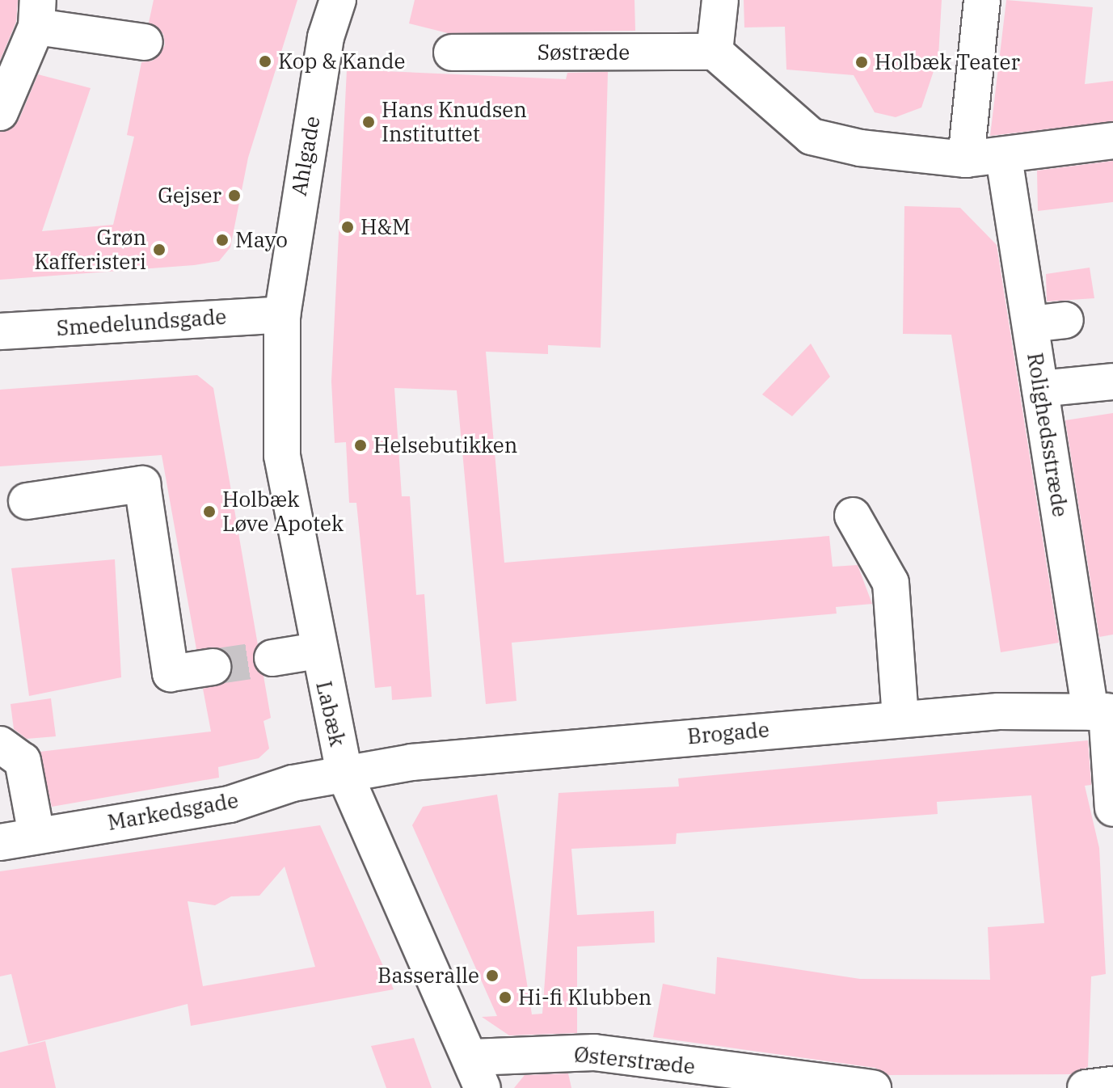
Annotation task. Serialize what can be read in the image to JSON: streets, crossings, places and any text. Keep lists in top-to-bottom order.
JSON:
{
  "streets": {
    "street": [
      "Søstræde",
      "Ahlgade",
      "Smedelundsgade",
      "Rolighedsstræde",
      "Labæk",
      "Brogade",
      "Markedsgade",
      "Østerstræde"
    ]
  },
  "crossings": [
    ["Ahlgade", "Smedelundsgade"],
    ["Ahlgade", "Labæk"],
    ["Smedelundsgade", "Labæk"],
    ["Rolighedsstræde", "Brogade"],
    ["Labæk", "Brogade"],
    ["Labæk", "Markedsgade"],
    ["Labæk", "Østerstræde"],
    ["Brogade", "Markedsgade"]
  ],
  "places": [
    "Kop & Kande",
    "Holbæk Teater",
    "Hans Knudsen Instituttet",
    "Gejser",
    "H&M",
    "Mayo",
    "Grøn Kafferisteri",
    "Helsebutikken",
    "Holbæk Løve Apotek",
    "Basseralle",
    "Hi-fi Klubben"
  ]
}
